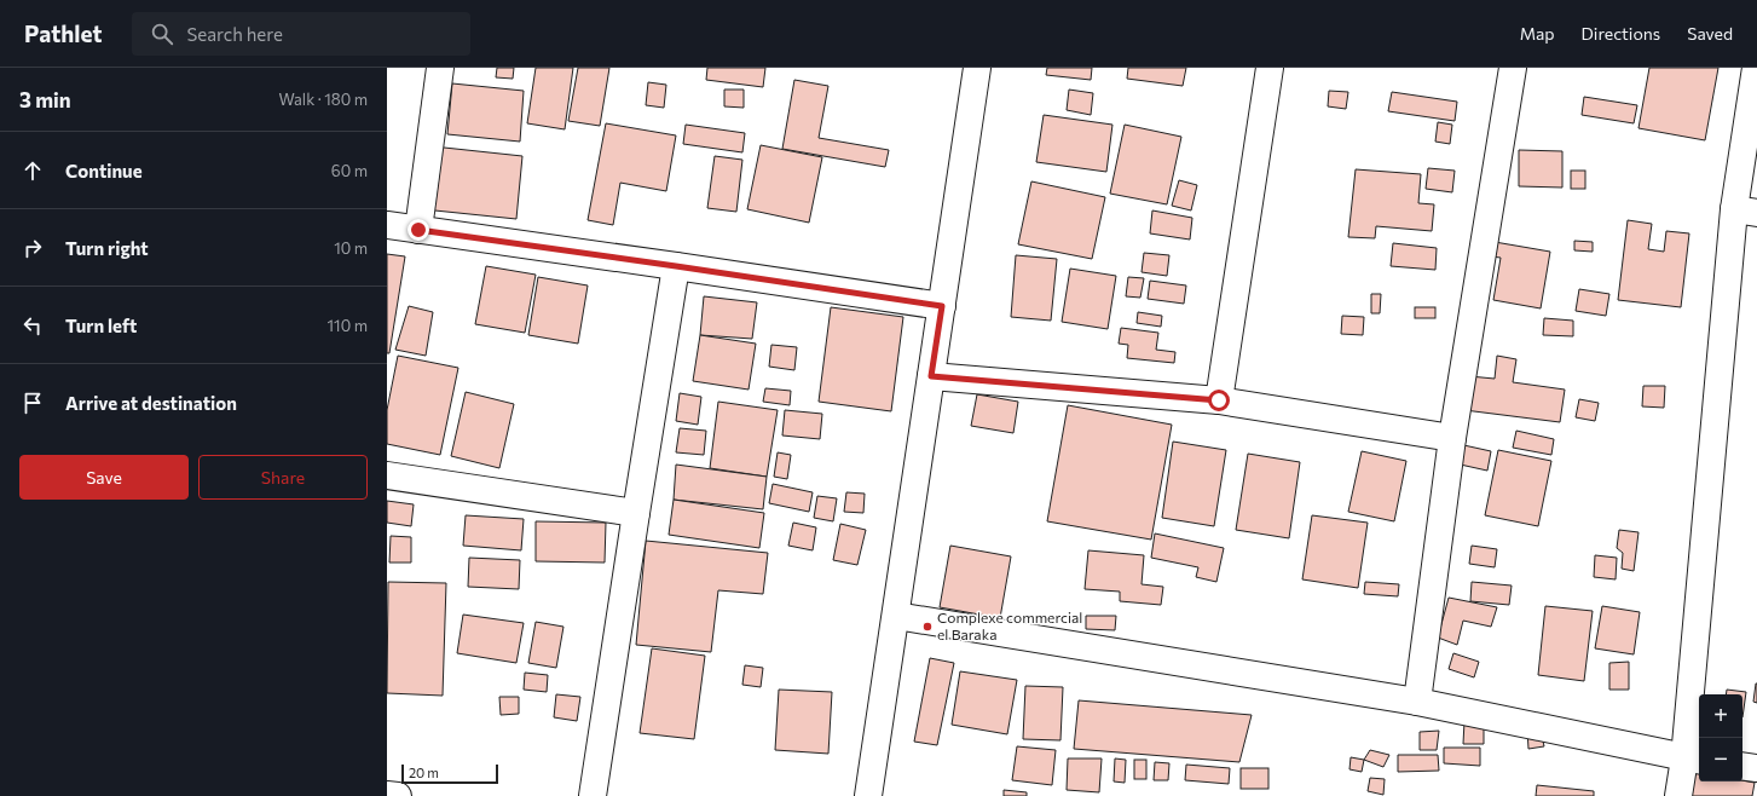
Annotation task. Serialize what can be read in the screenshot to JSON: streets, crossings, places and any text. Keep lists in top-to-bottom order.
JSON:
{
  "places": ["Complexe commercial el Baraka"],
  "scale_bar": "20 m",
  "page": {
    "header": "Pathlet",
    "search": "Search here",
    "nav": ["Map", "Directions", "Saved"],
    "heading": ["3 min", "Walk · 180 m"],
    "list": [
      ["Continue", "60 m"],
      ["Turn right", "10 m"],
      ["Turn left", "110 m"],
      "Arrive at destination"
    ],
    "buttons": ["Save", "Share"],
    "map_buttons": ["+", "−"],
    "scale": "20 m"
  }
}
